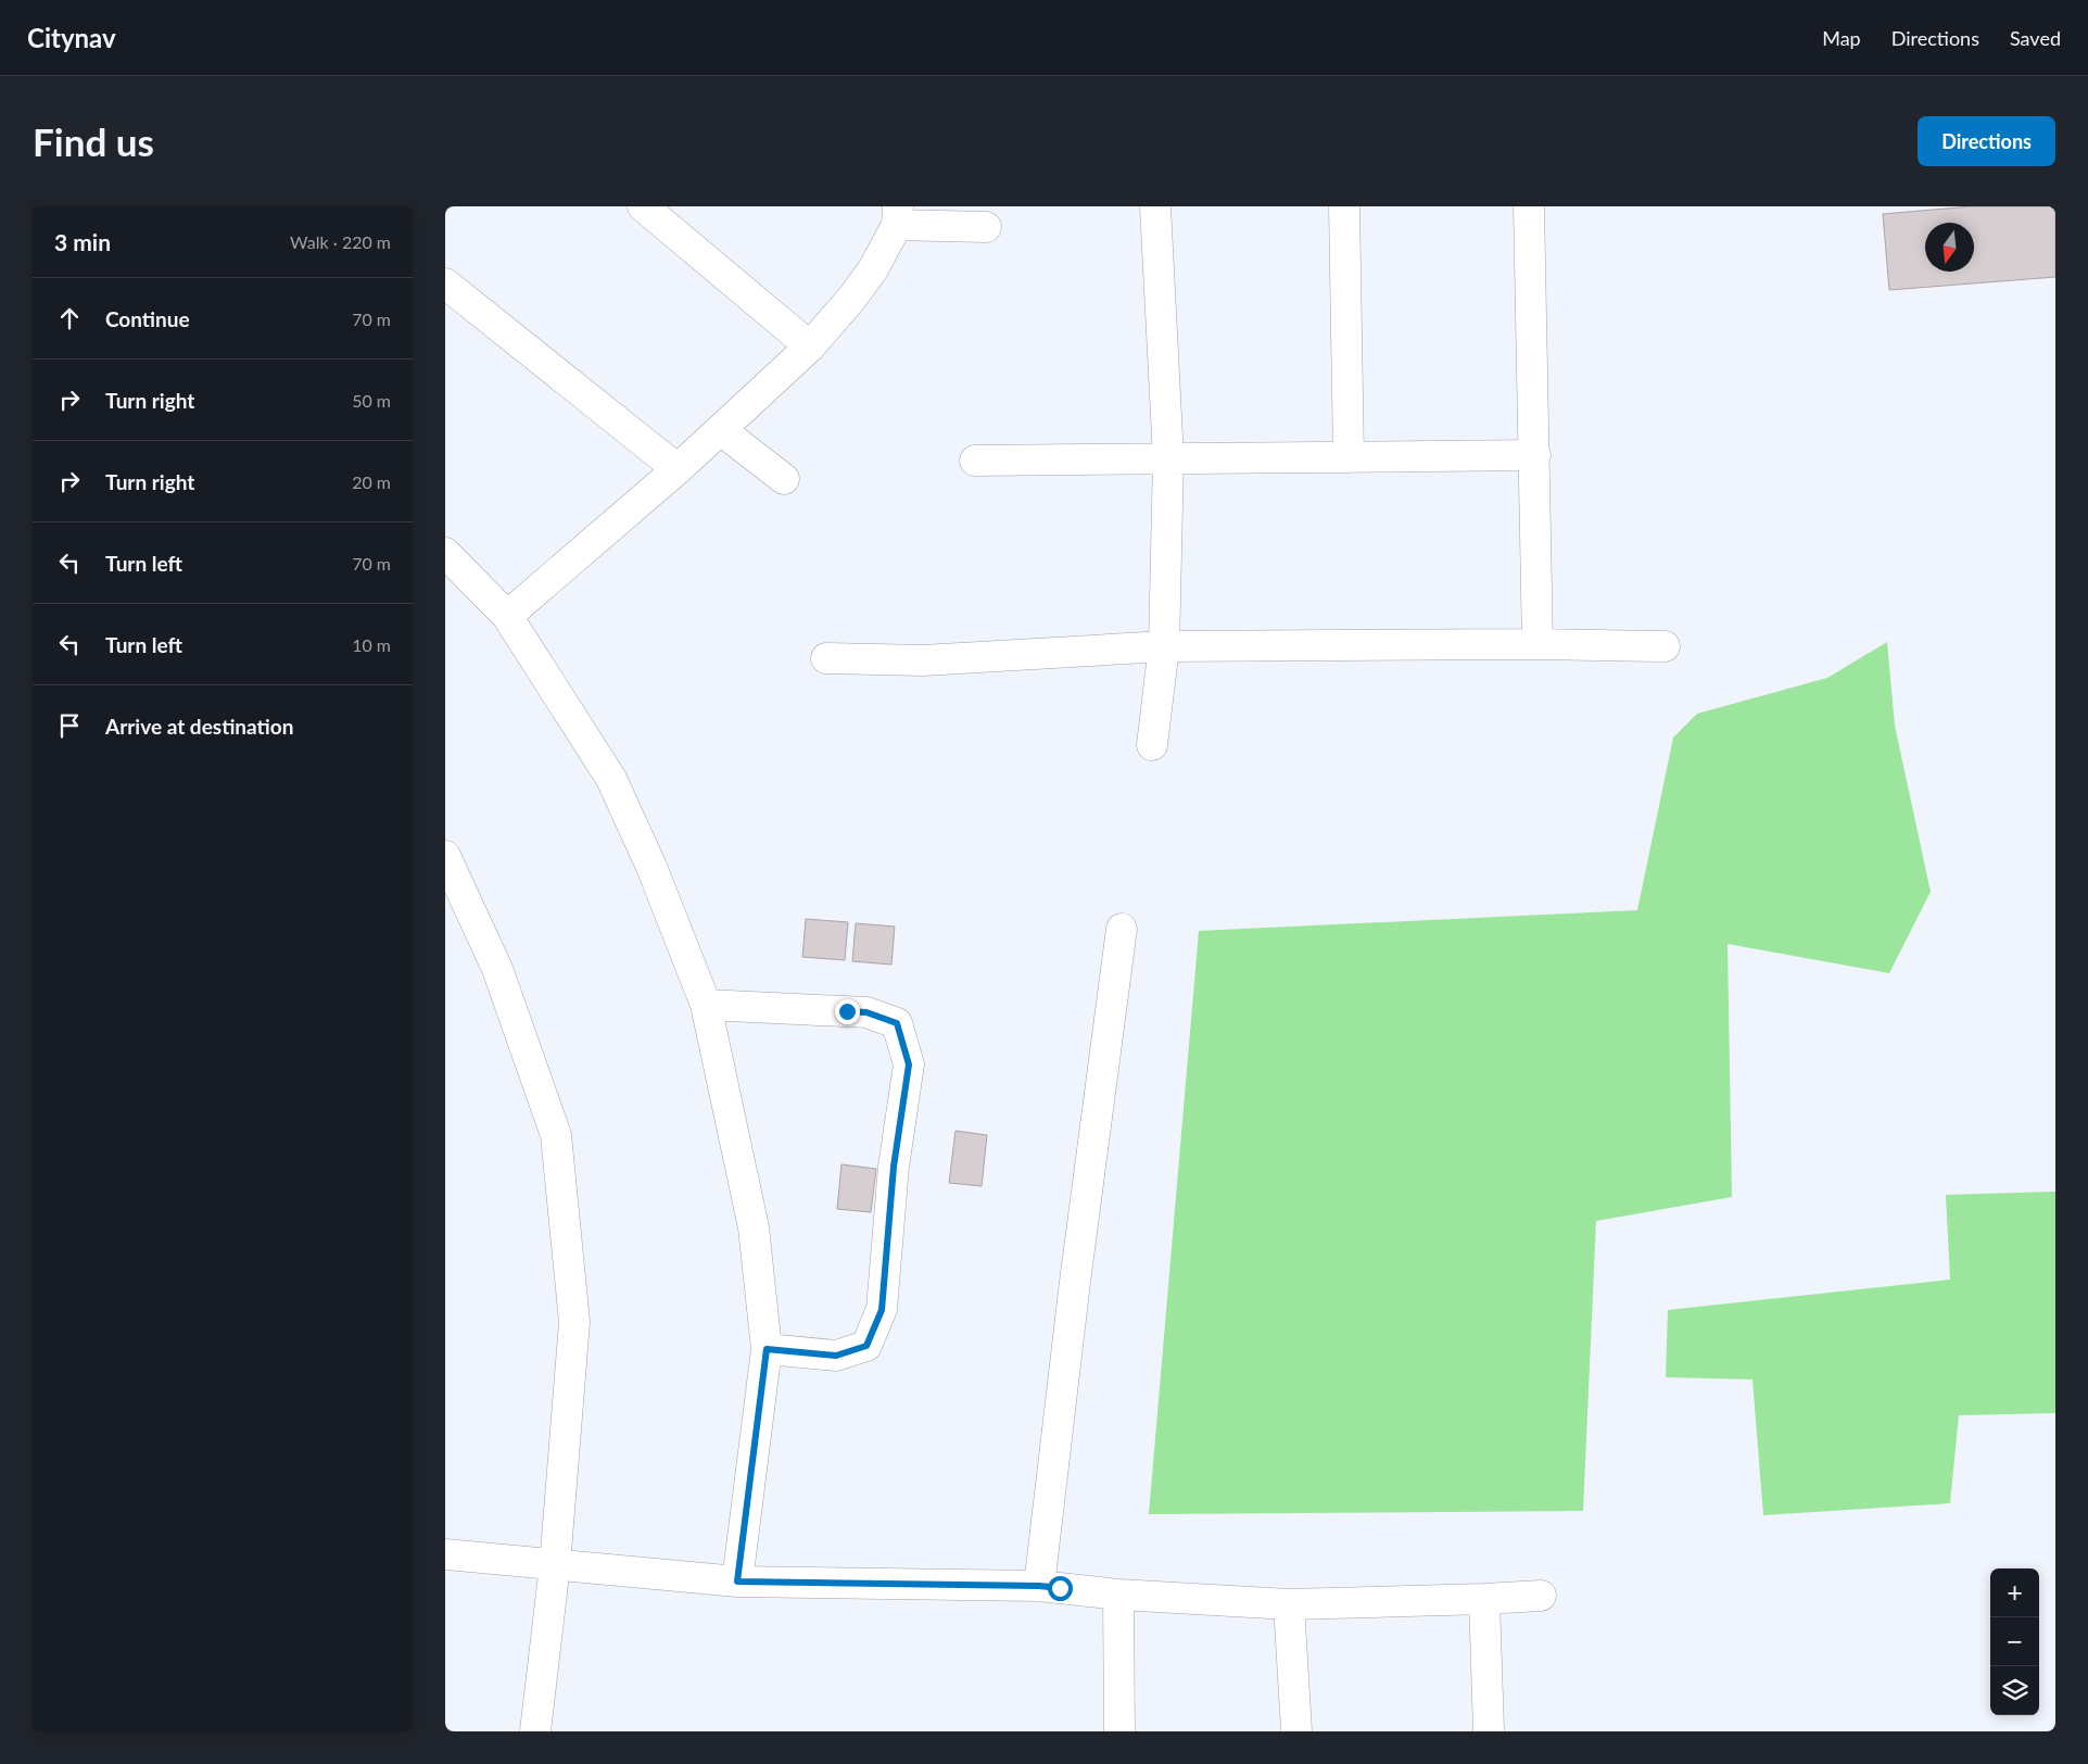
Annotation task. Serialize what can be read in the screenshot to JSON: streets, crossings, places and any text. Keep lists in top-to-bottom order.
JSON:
{
  "north": "bottom",
  "page": {
    "header": "Citynav",
    "nav": ["Map", "Directions", "Saved"],
    "buttons": "Directions",
    "title": "Find us",
    "heading": ["3 min", "Walk · 220 m"],
    "list": [
      ["Continue", "70 m"],
      ["Turn right", "50 m"],
      ["Turn right", "20 m"],
      ["Turn left", "70 m"],
      ["Turn left", "10 m"],
      "Arrive at destination"
    ],
    "map_buttons": ["+", "−"]
  }
}
